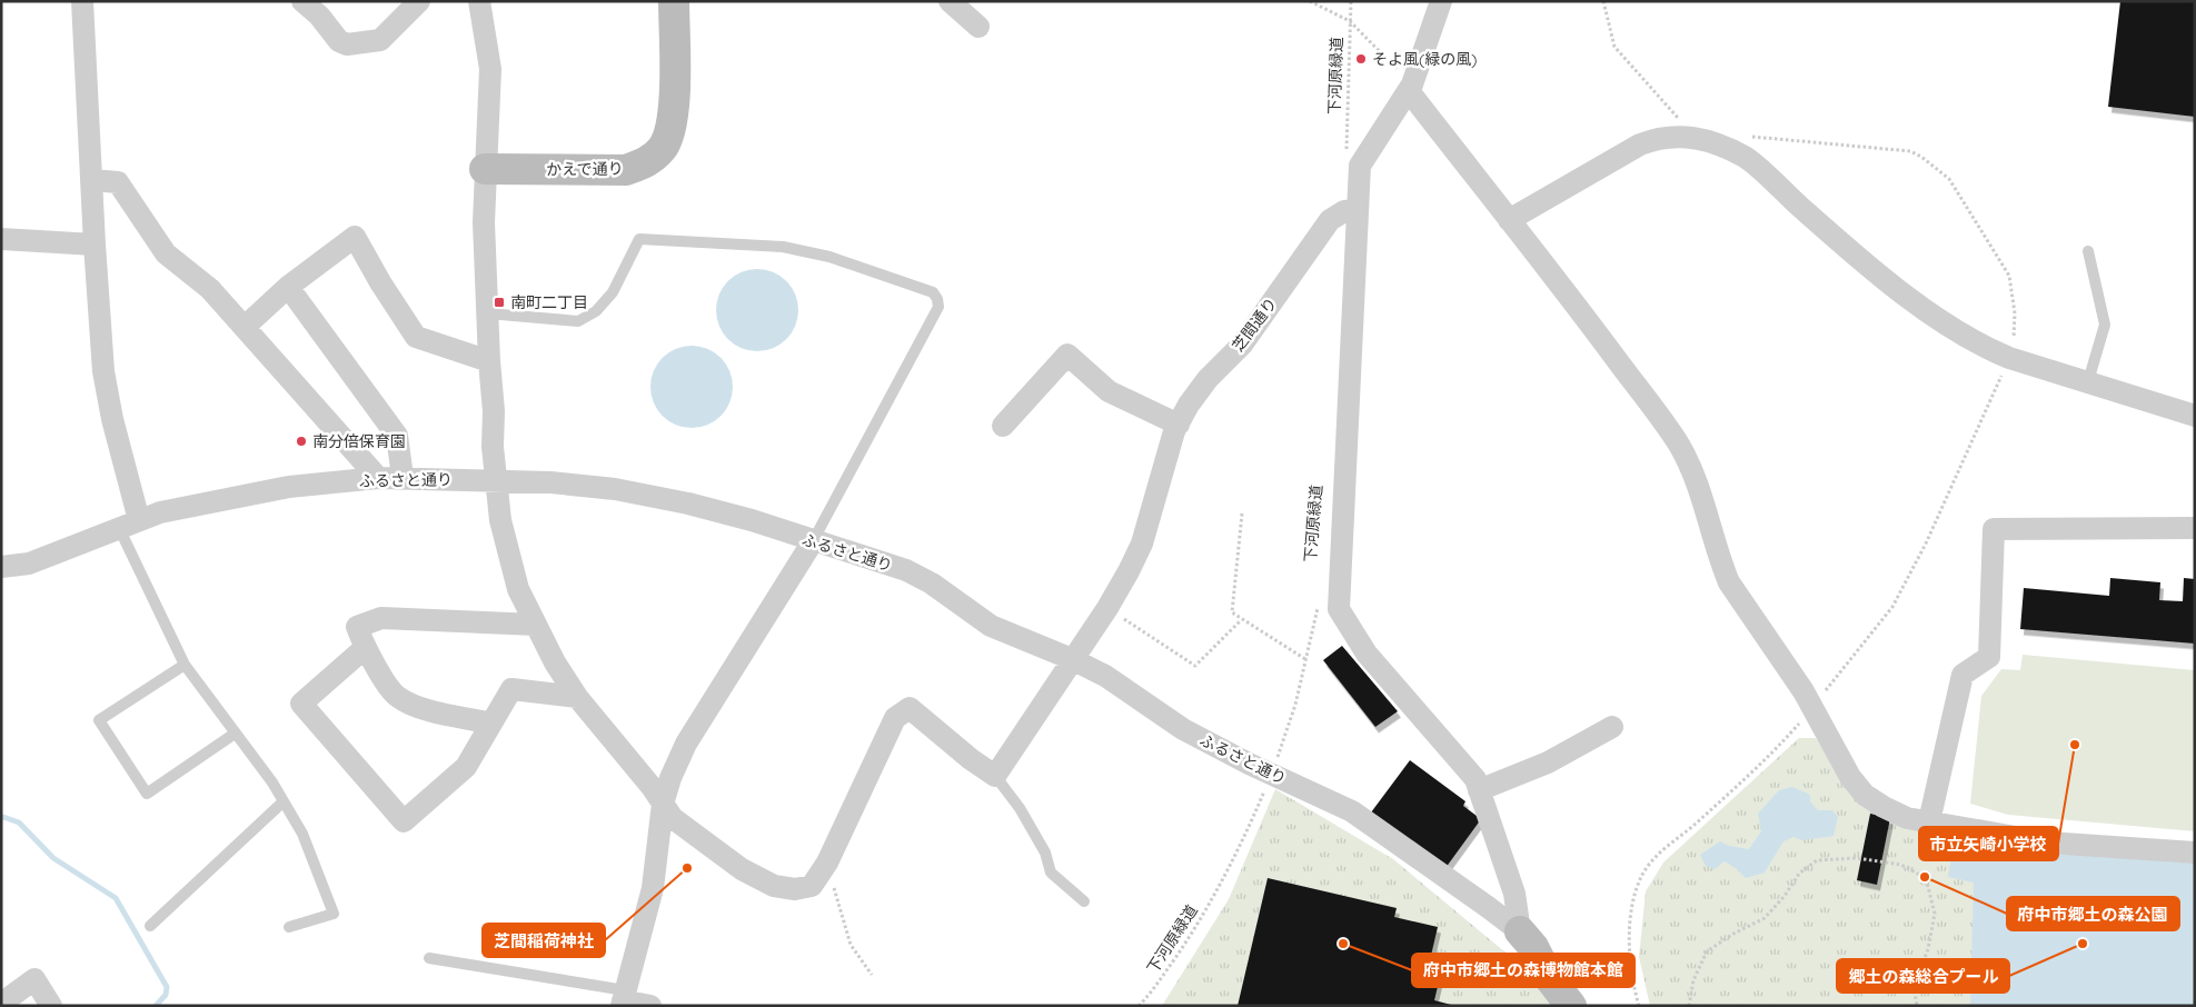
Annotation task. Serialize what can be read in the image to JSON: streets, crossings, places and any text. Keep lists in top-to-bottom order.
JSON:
{
  "streets": {
    "street": ["かえで通り", "芝間通り", "ふるさと通り"],
    "path": ["下河原緑道"]
  },
  "crossings": [
    ["下河原緑道", "ふるさと通り"],
    ["芝間通り", "ふるさと通り"]
  ],
  "places": {
    "other": [
      "そよ風(緑の風)",
      "南分倍保育園",
      "市立矢崎小学校",
      "芝間稲荷神社",
      "府中市郷土の森公園",
      "府中市郷土の森博物館本館",
      "郷土の森総合プール"
    ],
    "transit": ["南町二丁目"]
  }
}
